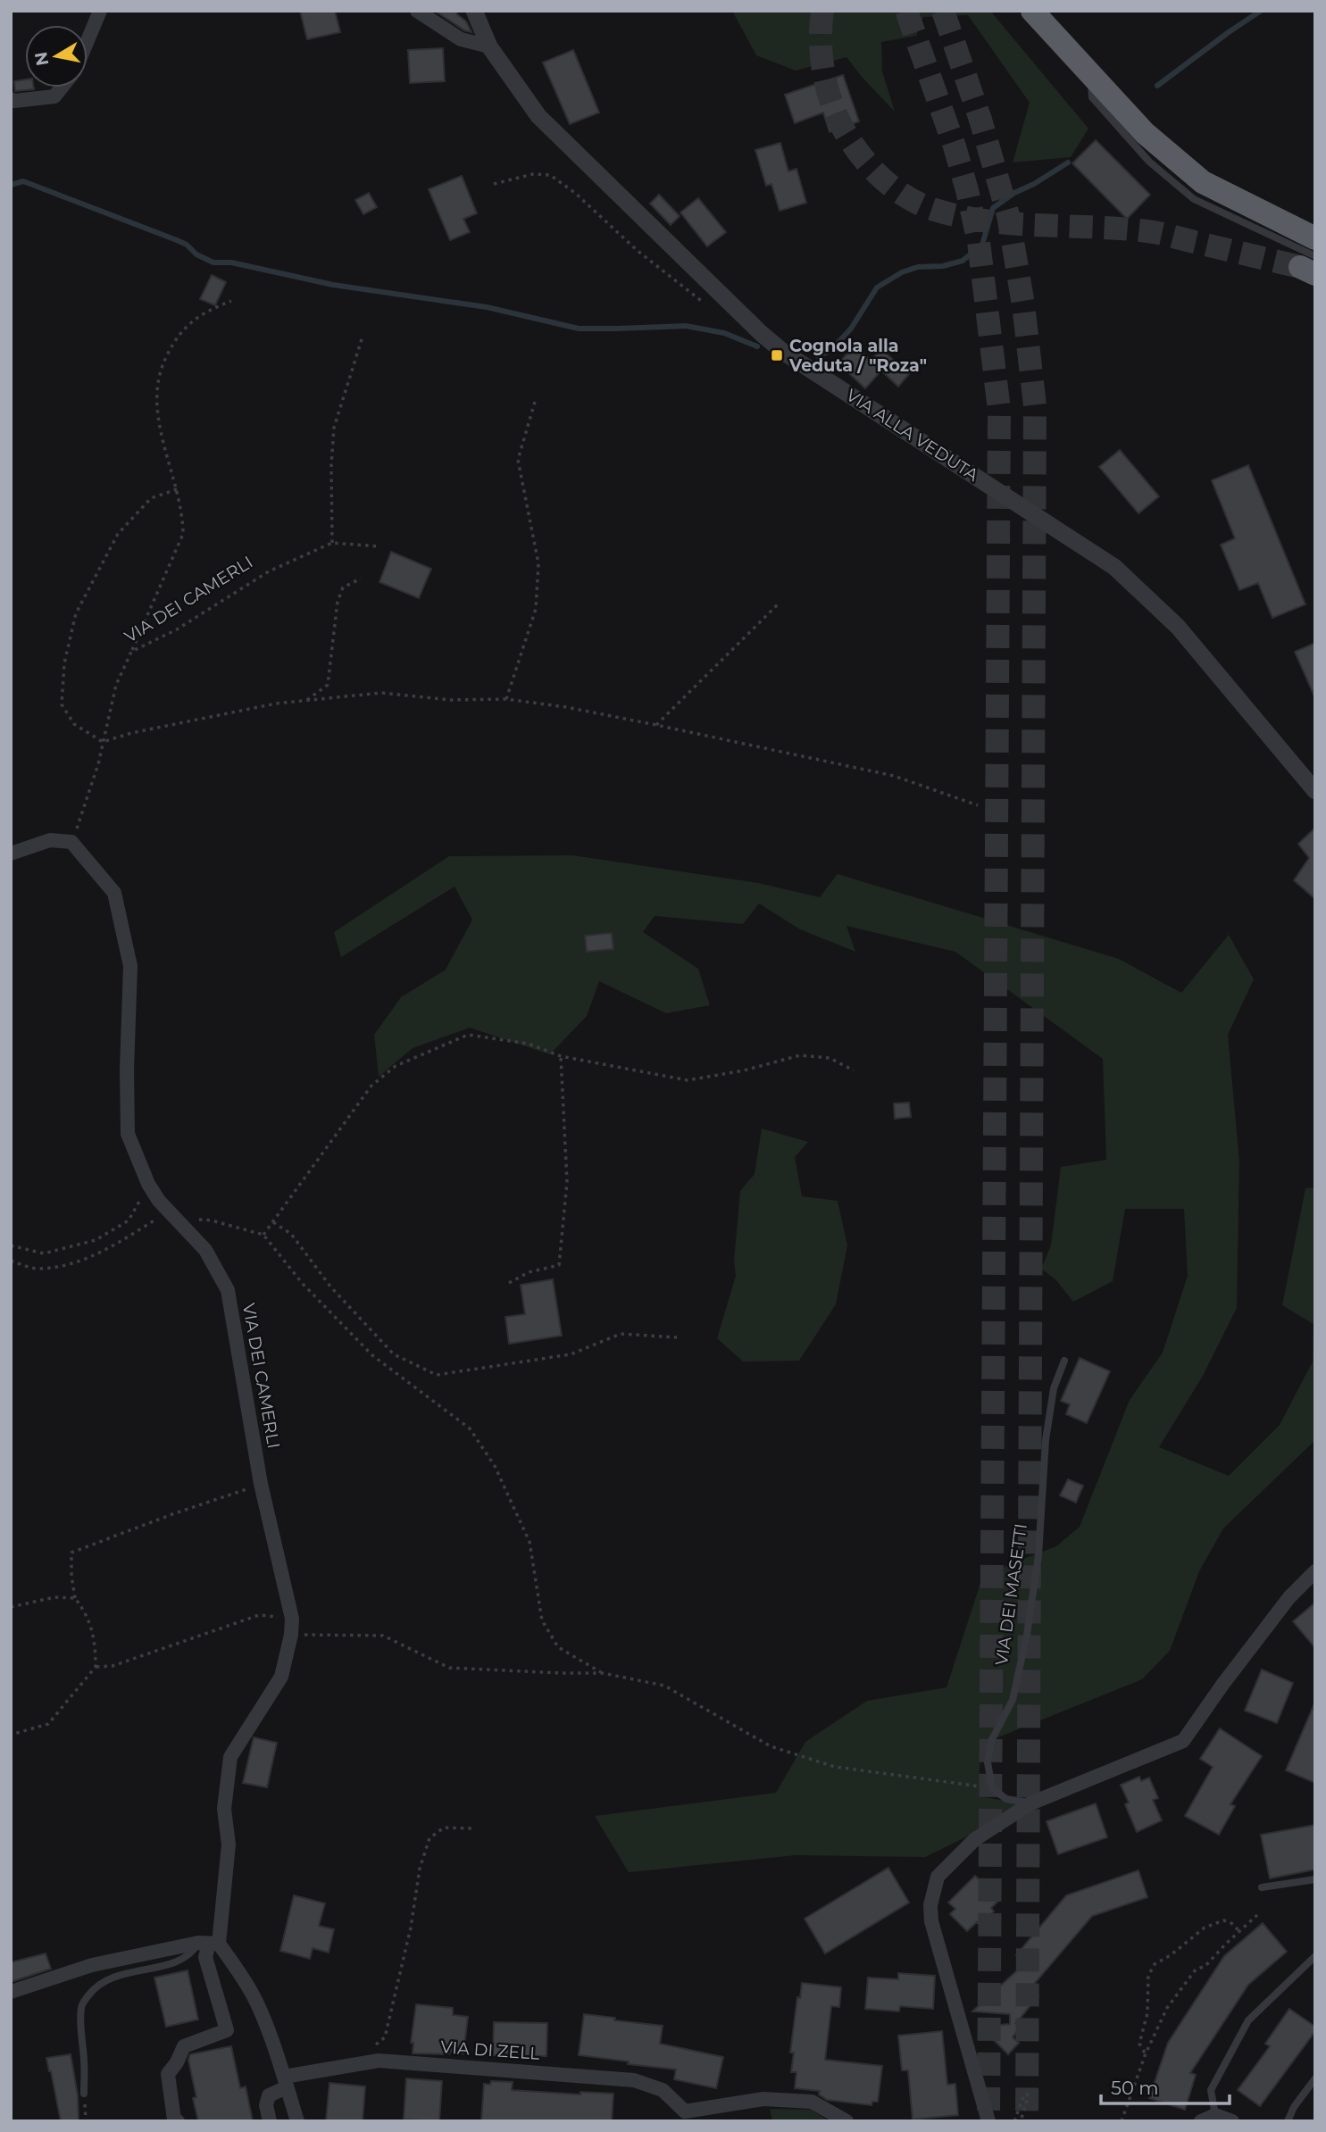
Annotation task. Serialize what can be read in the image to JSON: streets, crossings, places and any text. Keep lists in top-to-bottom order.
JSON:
{
  "streets": {
    "street": ["VIA ALLA VEDUTA", "VIA DEI CAMERLI", "VIA DI ZELL"],
    "lane": ["VIA DEI MASETTI"]
  },
  "places": {
    "transit": ["Cognola alla Veduta / \"Roza\""]
  },
  "scale_bar": "50 m",
  "north": "left"
}
